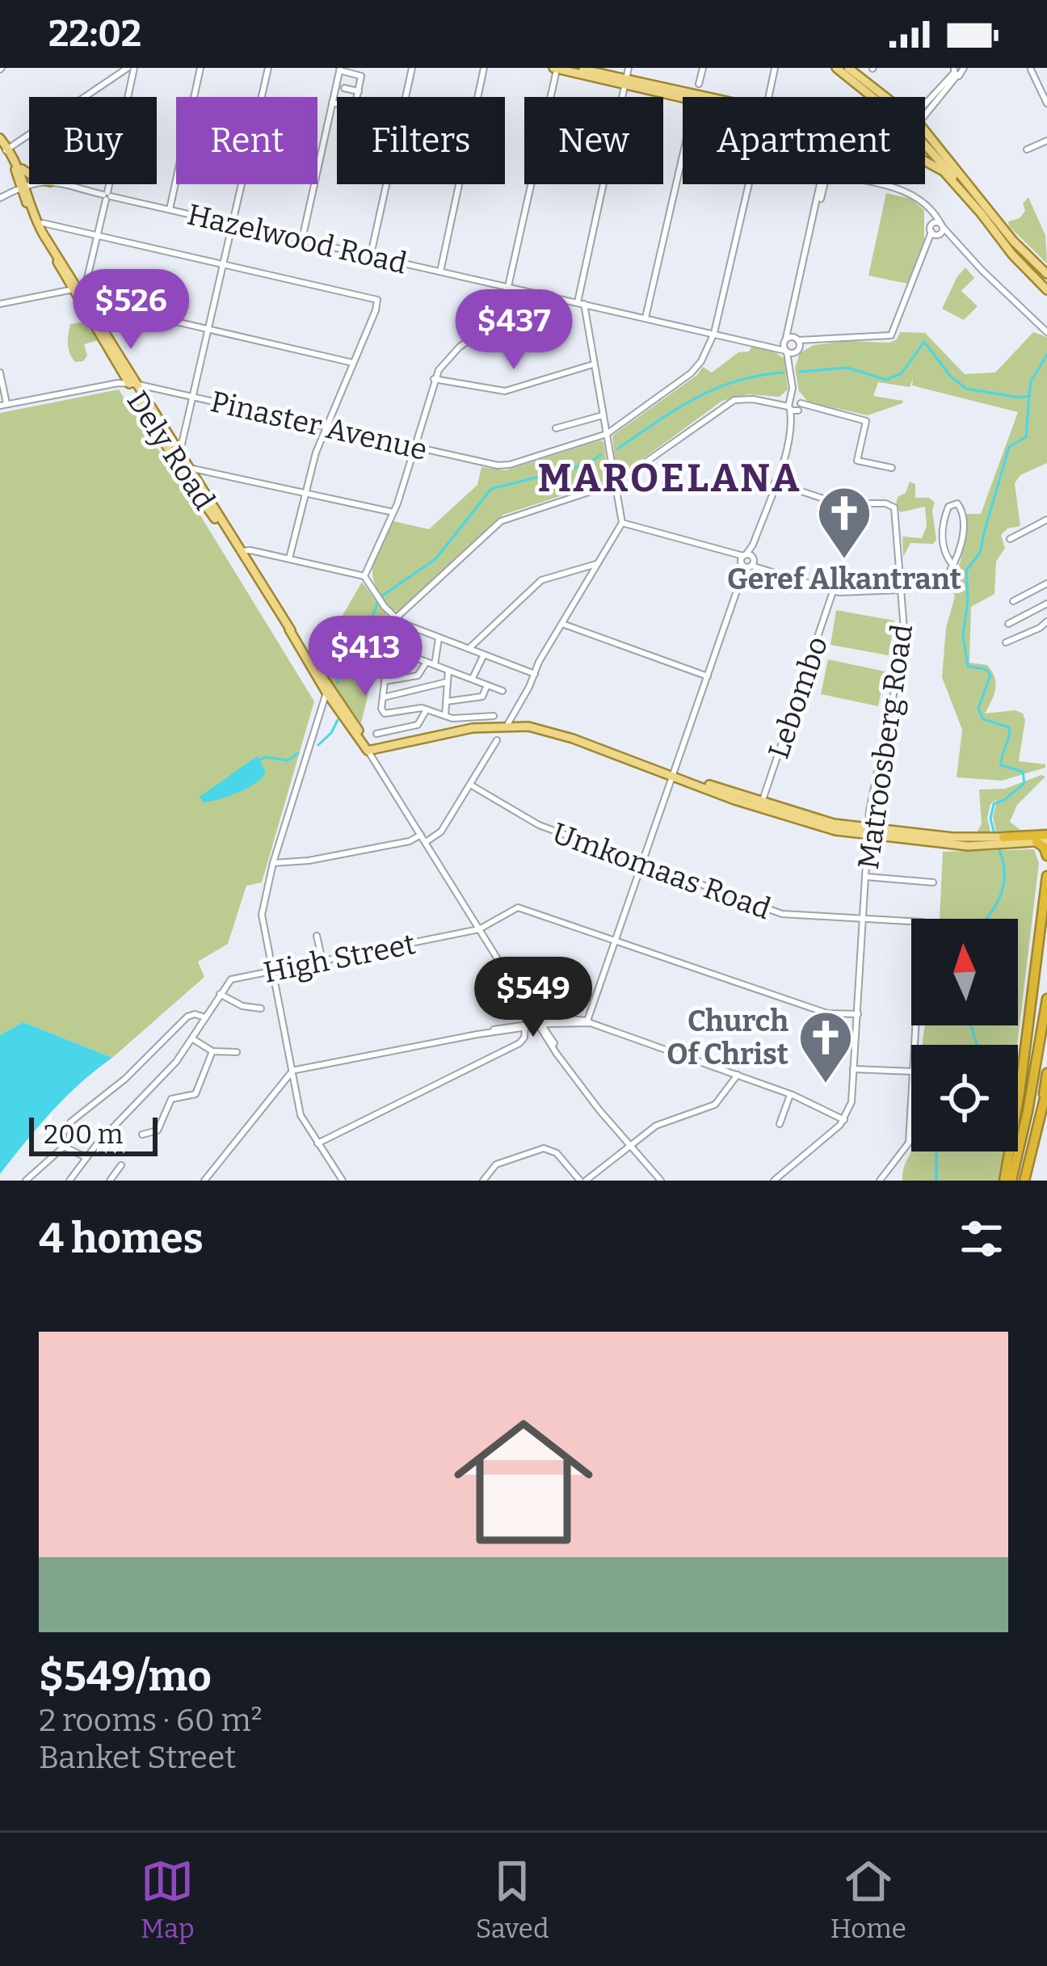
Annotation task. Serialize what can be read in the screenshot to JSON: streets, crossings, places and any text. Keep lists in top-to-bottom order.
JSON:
{
  "streets": {
    "main road": ["Dely Road"],
    "street": [
      "Hazelwood Road",
      "Pinaster Avenue",
      "Lebombo",
      "Matroosberg Road",
      "Umkomaas Road",
      "High Street"
    ]
  },
  "crossings": [
    ["Hazelwood Road", "Dely Road"],
    ["Pinaster Avenue", "Dely Road"],
    ["Dely Road", "High Street"],
    ["Matroosberg Road", "Umkomaas Road"],
    ["Matroosberg Road", "High Street"]
  ],
  "districts": ["MAROELANA"],
  "places": {
    "church": ["Geref Alkantrant", "Church Of Christ"]
  },
  "scale_bar": "200 m",
  "north": "top",
  "page": {
    "status": "22:02",
    "chip": [
      "Buy",
      "Rent",
      "Filters",
      "New",
      "Apartment"
    ],
    "price": [
      "$526",
      "$437",
      "$413",
      "$549"
    ],
    "scale": "200 m",
    "heading": "4 homes",
    "list": [
      {
        "name": "$549/mo",
        "note": "2 rooms · 60 m² · Banket Street"
      }
    ],
    "tabs": ["Map", "Saved", "Home"]
  }
}
